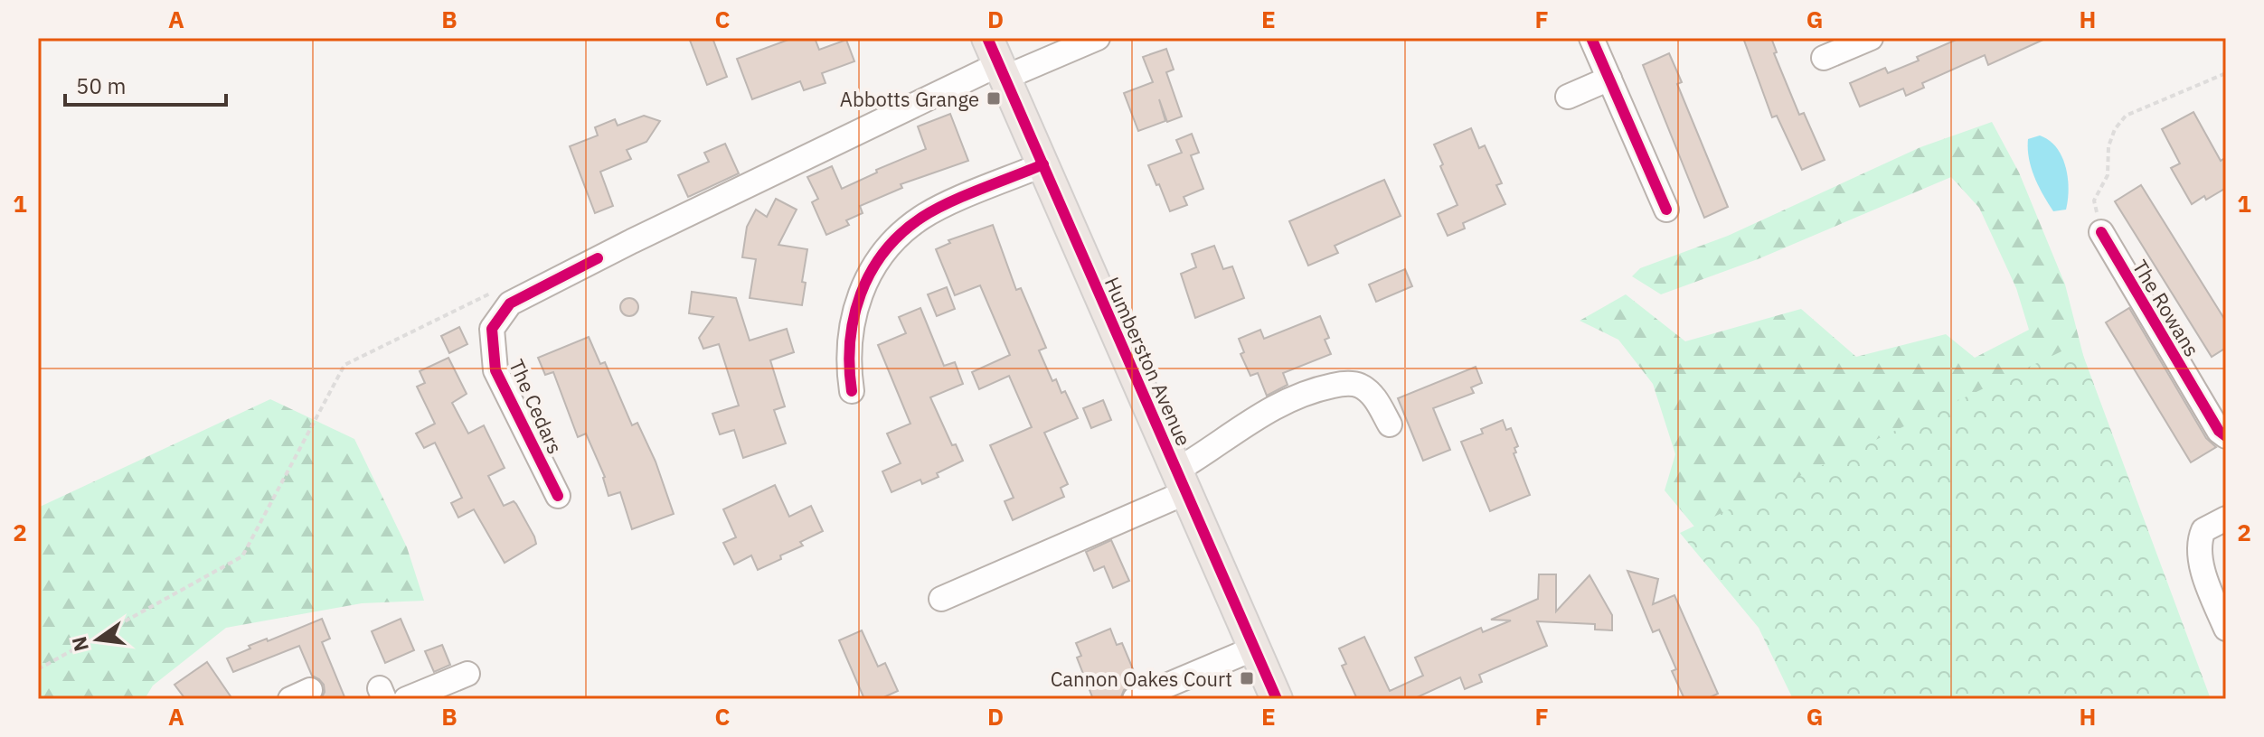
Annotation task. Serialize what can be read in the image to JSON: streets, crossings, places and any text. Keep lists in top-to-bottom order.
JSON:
{
  "streets": {
    "main road": ["Humberston Avenue"],
    "street": ["The Rowans", "The Cedars"]
  },
  "crossings": [
    ["Humberston Avenue", "The Cedars"]
  ],
  "places": {
    "transit": ["Abbotts Grange", "Cannon Oakes Court"]
  },
  "scale_bar": "50 m",
  "north": "left",
  "grid": {
    "columns": [
      "A",
      "B",
      "C",
      "D",
      "E",
      "F",
      "G",
      "H"
    ],
    "rows": ["1", "2"]
  }
}
